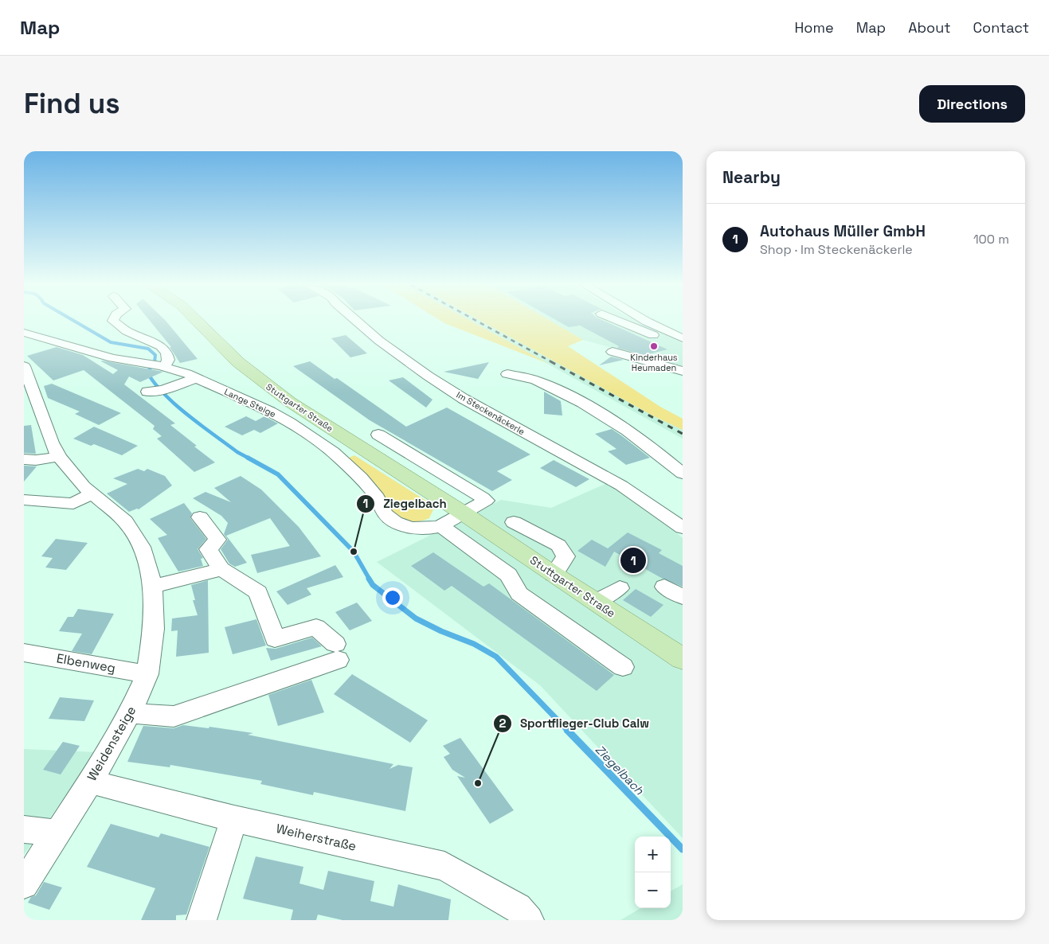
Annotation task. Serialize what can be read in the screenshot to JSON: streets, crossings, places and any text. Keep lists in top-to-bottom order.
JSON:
{
  "streets": {
    "main road": ["Stuttgarter Straße"],
    "street": [
      "Lange Steige",
      "Im Steckenäckerle",
      "Elbenweg",
      "Weidensteige",
      "Weiherstraße"
    ]
  },
  "crossings": [
    ["Elbenweg", "Weidensteige"],
    ["Weidensteige", "Weiherstraße"]
  ],
  "water": ["Ziegelbach"],
  "places": ["Kinderhaus Heumaden", "Ziegelbach", "Sportflieger-Club Calw"],
  "page": {
    "header": "Map",
    "nav": [
      "Home",
      "Map",
      "About",
      "Contact"
    ],
    "buttons": "Directions",
    "title": "Find us",
    "heading": "Nearby",
    "list": [
      {
        "mark": "1",
        "name": "Autohaus Müller GmbH",
        "note": "Shop · Im Steckenäckerle",
        "value": "100 m"
      }
    ],
    "pins": "1",
    "map_buttons": ["+", "−"]
  }
}
